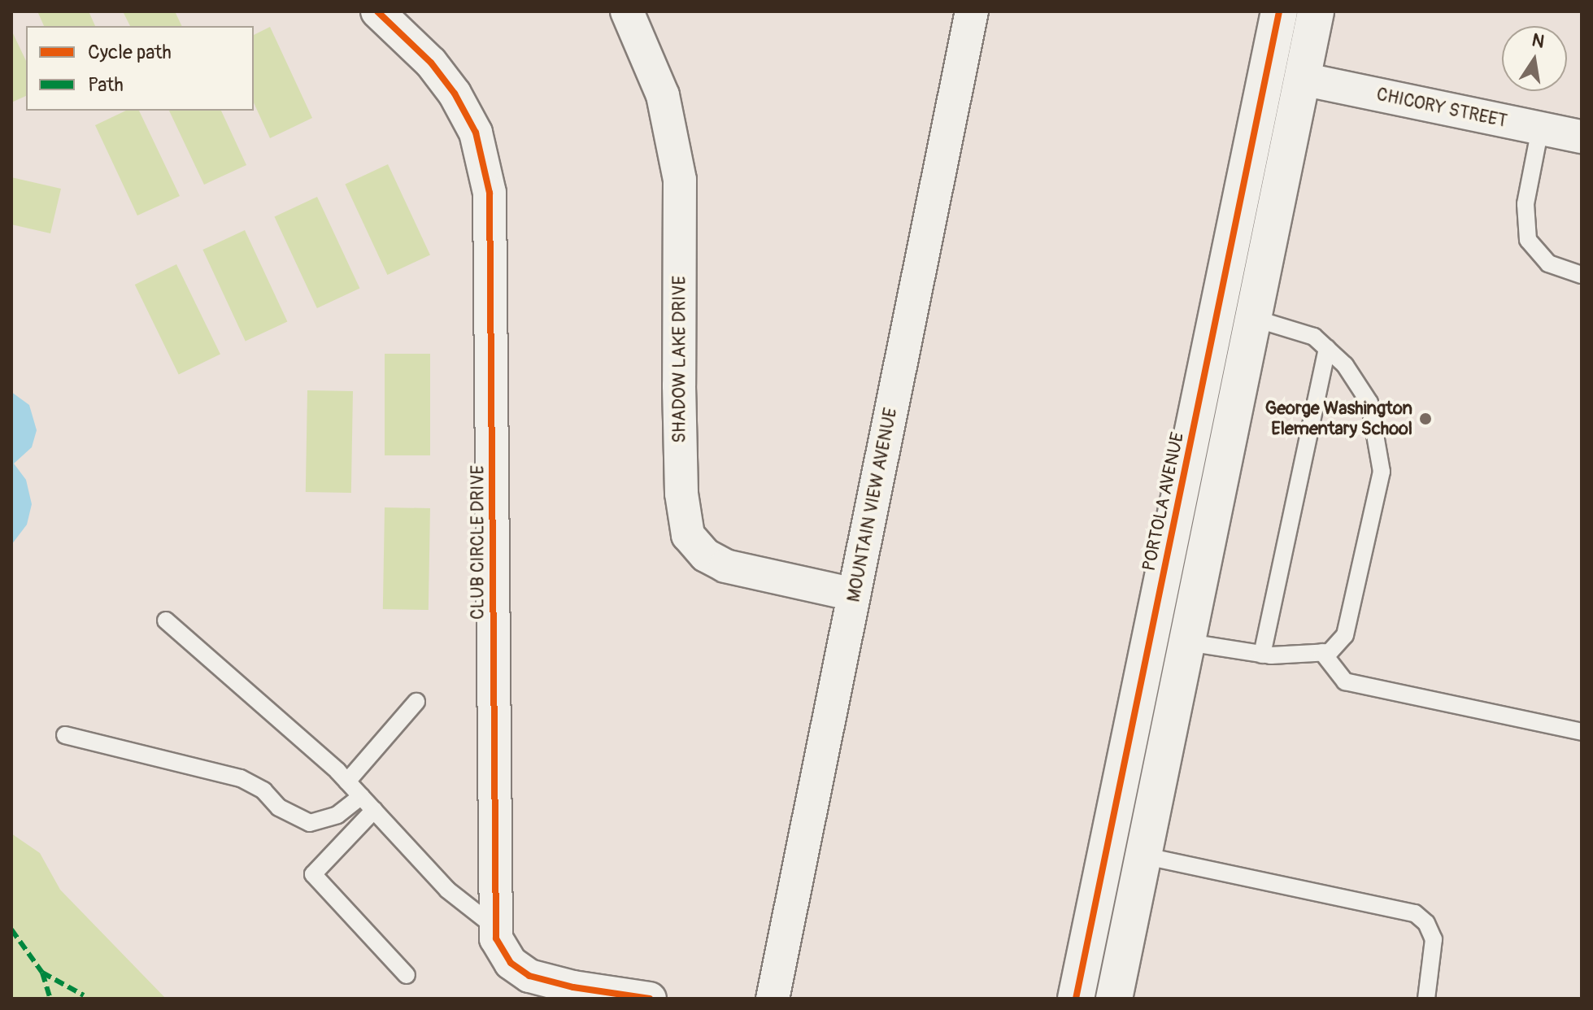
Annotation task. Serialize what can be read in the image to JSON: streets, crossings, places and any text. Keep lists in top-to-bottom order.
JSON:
{
  "streets": {
    "street": [
      "CHICORY STREET",
      "SHADOW LAKE DRIVE",
      "PORTOLA AVENUE",
      "MOUNTAIN VIEW AVENUE",
      "CLUB CIRCLE DRIVE"
    ]
  },
  "crossings": [
    ["SHADOW LAKE DRIVE", "MOUNTAIN VIEW AVENUE"]
  ],
  "places": ["George Washington Elementary School"],
  "legend": ["Cycle path", "Path"],
  "north": "top"
}
